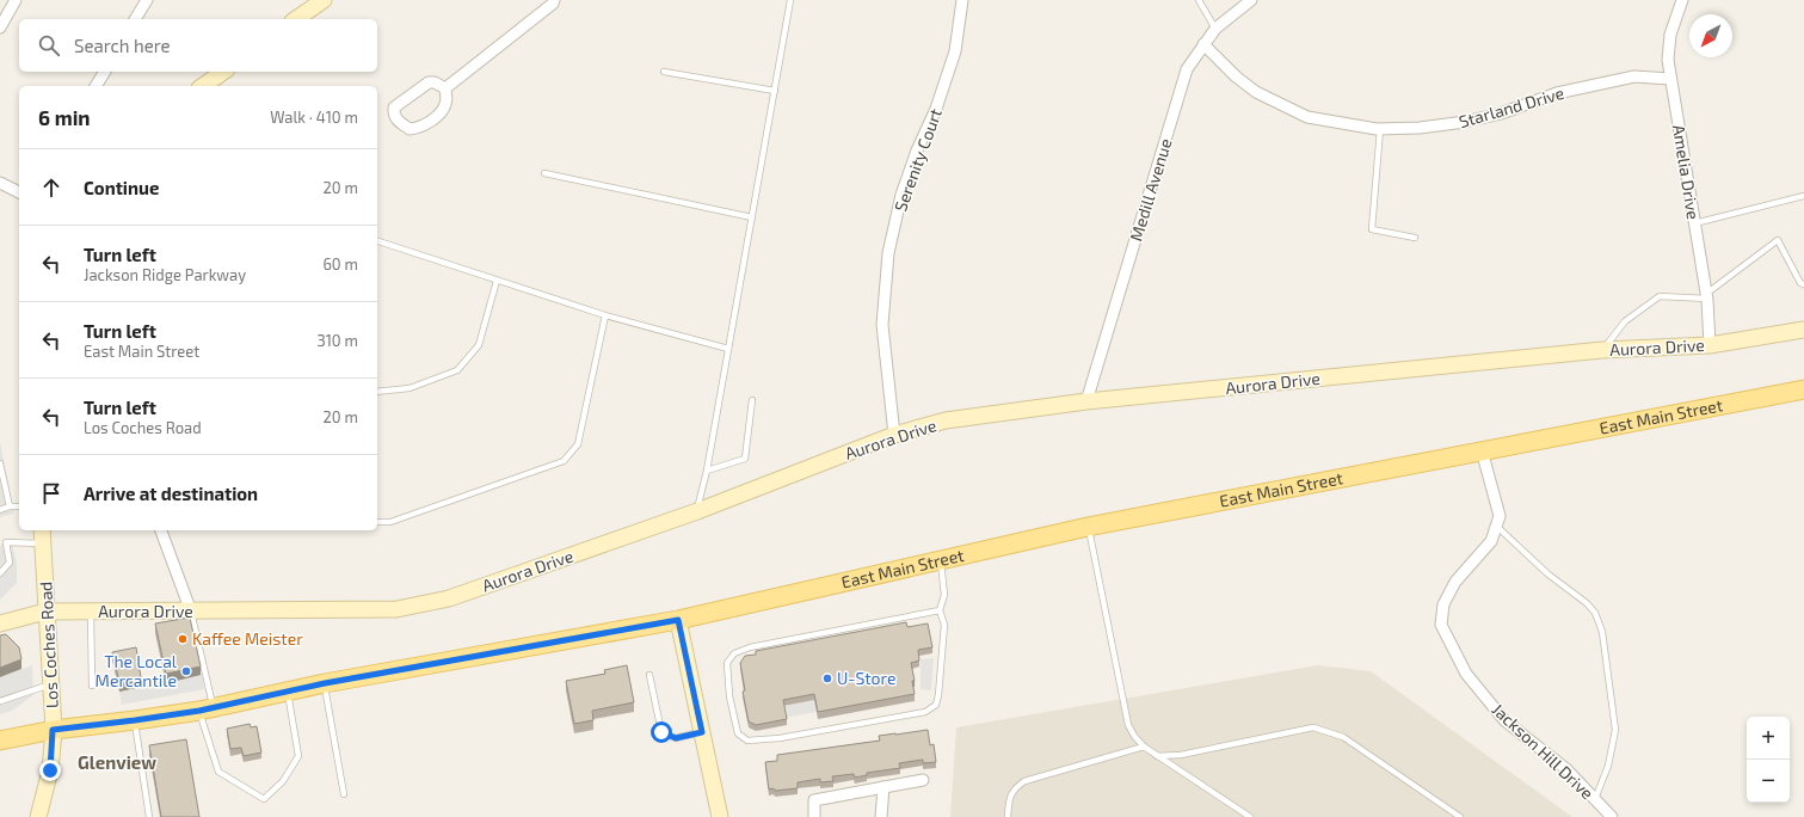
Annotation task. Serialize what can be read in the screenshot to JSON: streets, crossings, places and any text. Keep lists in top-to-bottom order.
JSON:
{
  "streets": {
    "main road": ["East Main Street"],
    "street": [
      "Starland Drive",
      "Serenity Court",
      "Amelia Drive",
      "Medill Avenue",
      "Aurora Drive",
      "Los Coches Road",
      "Jackson Hill Drive"
    ]
  },
  "crossings": [
    ["Starland Drive", "Amelia Drive"],
    ["Starland Drive", "Medill Avenue"],
    ["Serenity Court", "Aurora Drive"],
    ["Amelia Drive", "Aurora Drive"],
    ["Medill Avenue", "Aurora Drive"],
    ["Aurora Drive", "Los Coches Road"],
    ["East Main Street", "Los Coches Road"]
  ],
  "districts": ["Glenview"],
  "places": ["Kaffee Meister", "The Local Mercantile", "U-Store"],
  "north": "bottom left",
  "page": {
    "search": "Search here",
    "heading": ["6 min", "Walk · 410 m"],
    "list": [
      ["Continue", "20 m"],
      ["Turn left", "Jackson Ridge Parkway", "60 m"],
      ["Turn left", "East Main Street", "310 m"],
      ["Turn left", "Los Coches Road", "20 m"],
      "Arrive at destination"
    ],
    "map_buttons": ["+", "−"]
  }
}
